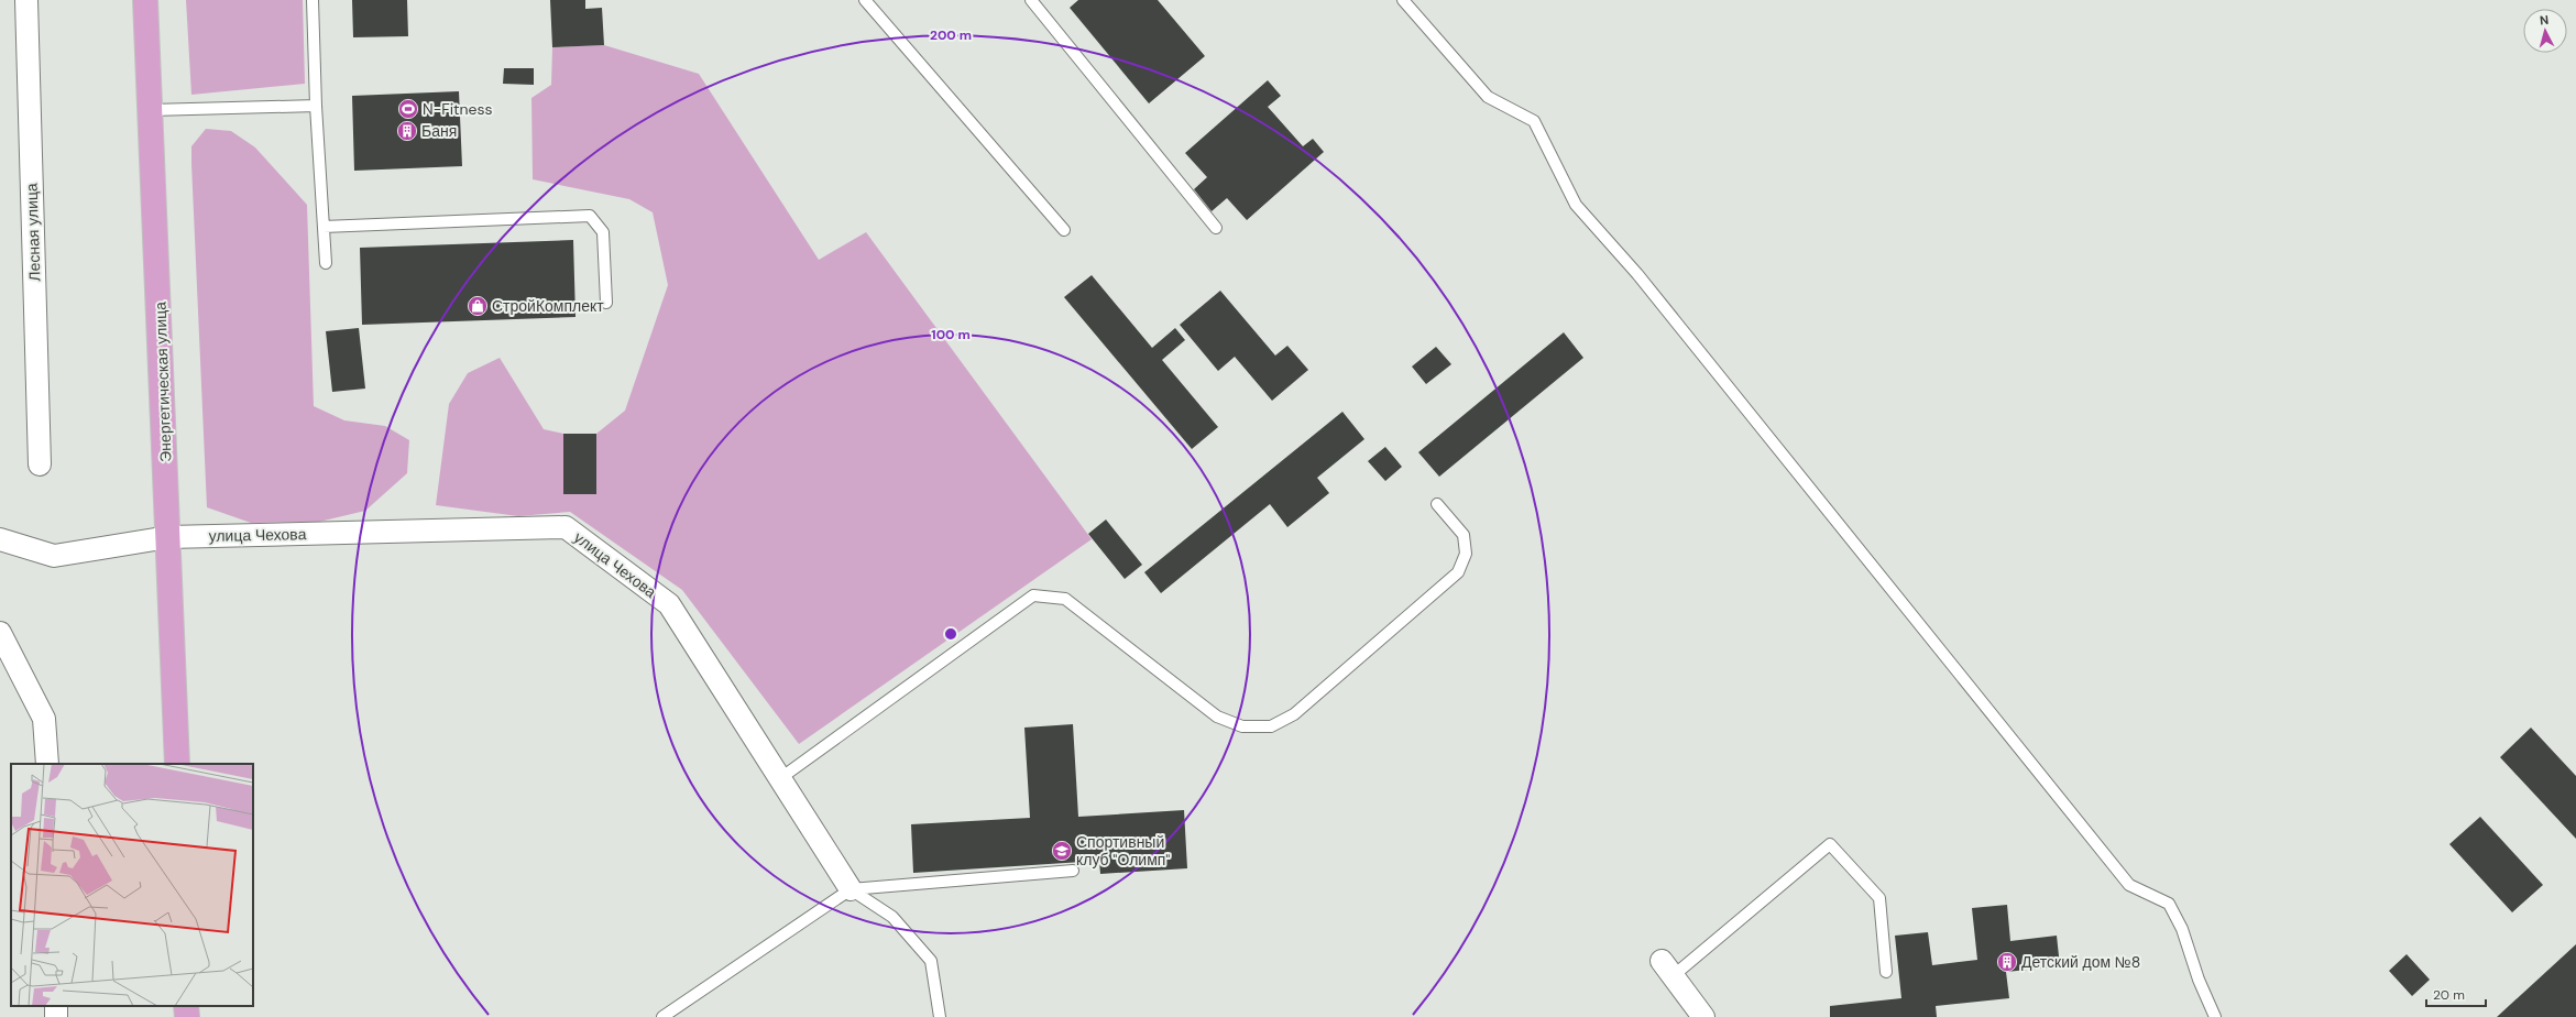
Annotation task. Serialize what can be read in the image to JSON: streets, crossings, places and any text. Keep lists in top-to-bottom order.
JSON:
{
  "streets": {
    "main road": ["Энергетическая улица"],
    "street": ["Лесная улица", "улица Чехова"]
  },
  "crossings": [
    ["Энергетическая улица", "улица Чехова"]
  ],
  "places": {
    "sports": ["N-Fitness"],
    "building": ["Баня", "Детский дом №8"],
    "shop": ["СтройКомплект"],
    "school or university": ["Спортивный клуб \"Олимп\""]
  },
  "scale_bar": "20 m",
  "north": "top",
  "rings": ["200 m", "100 m"]
}
